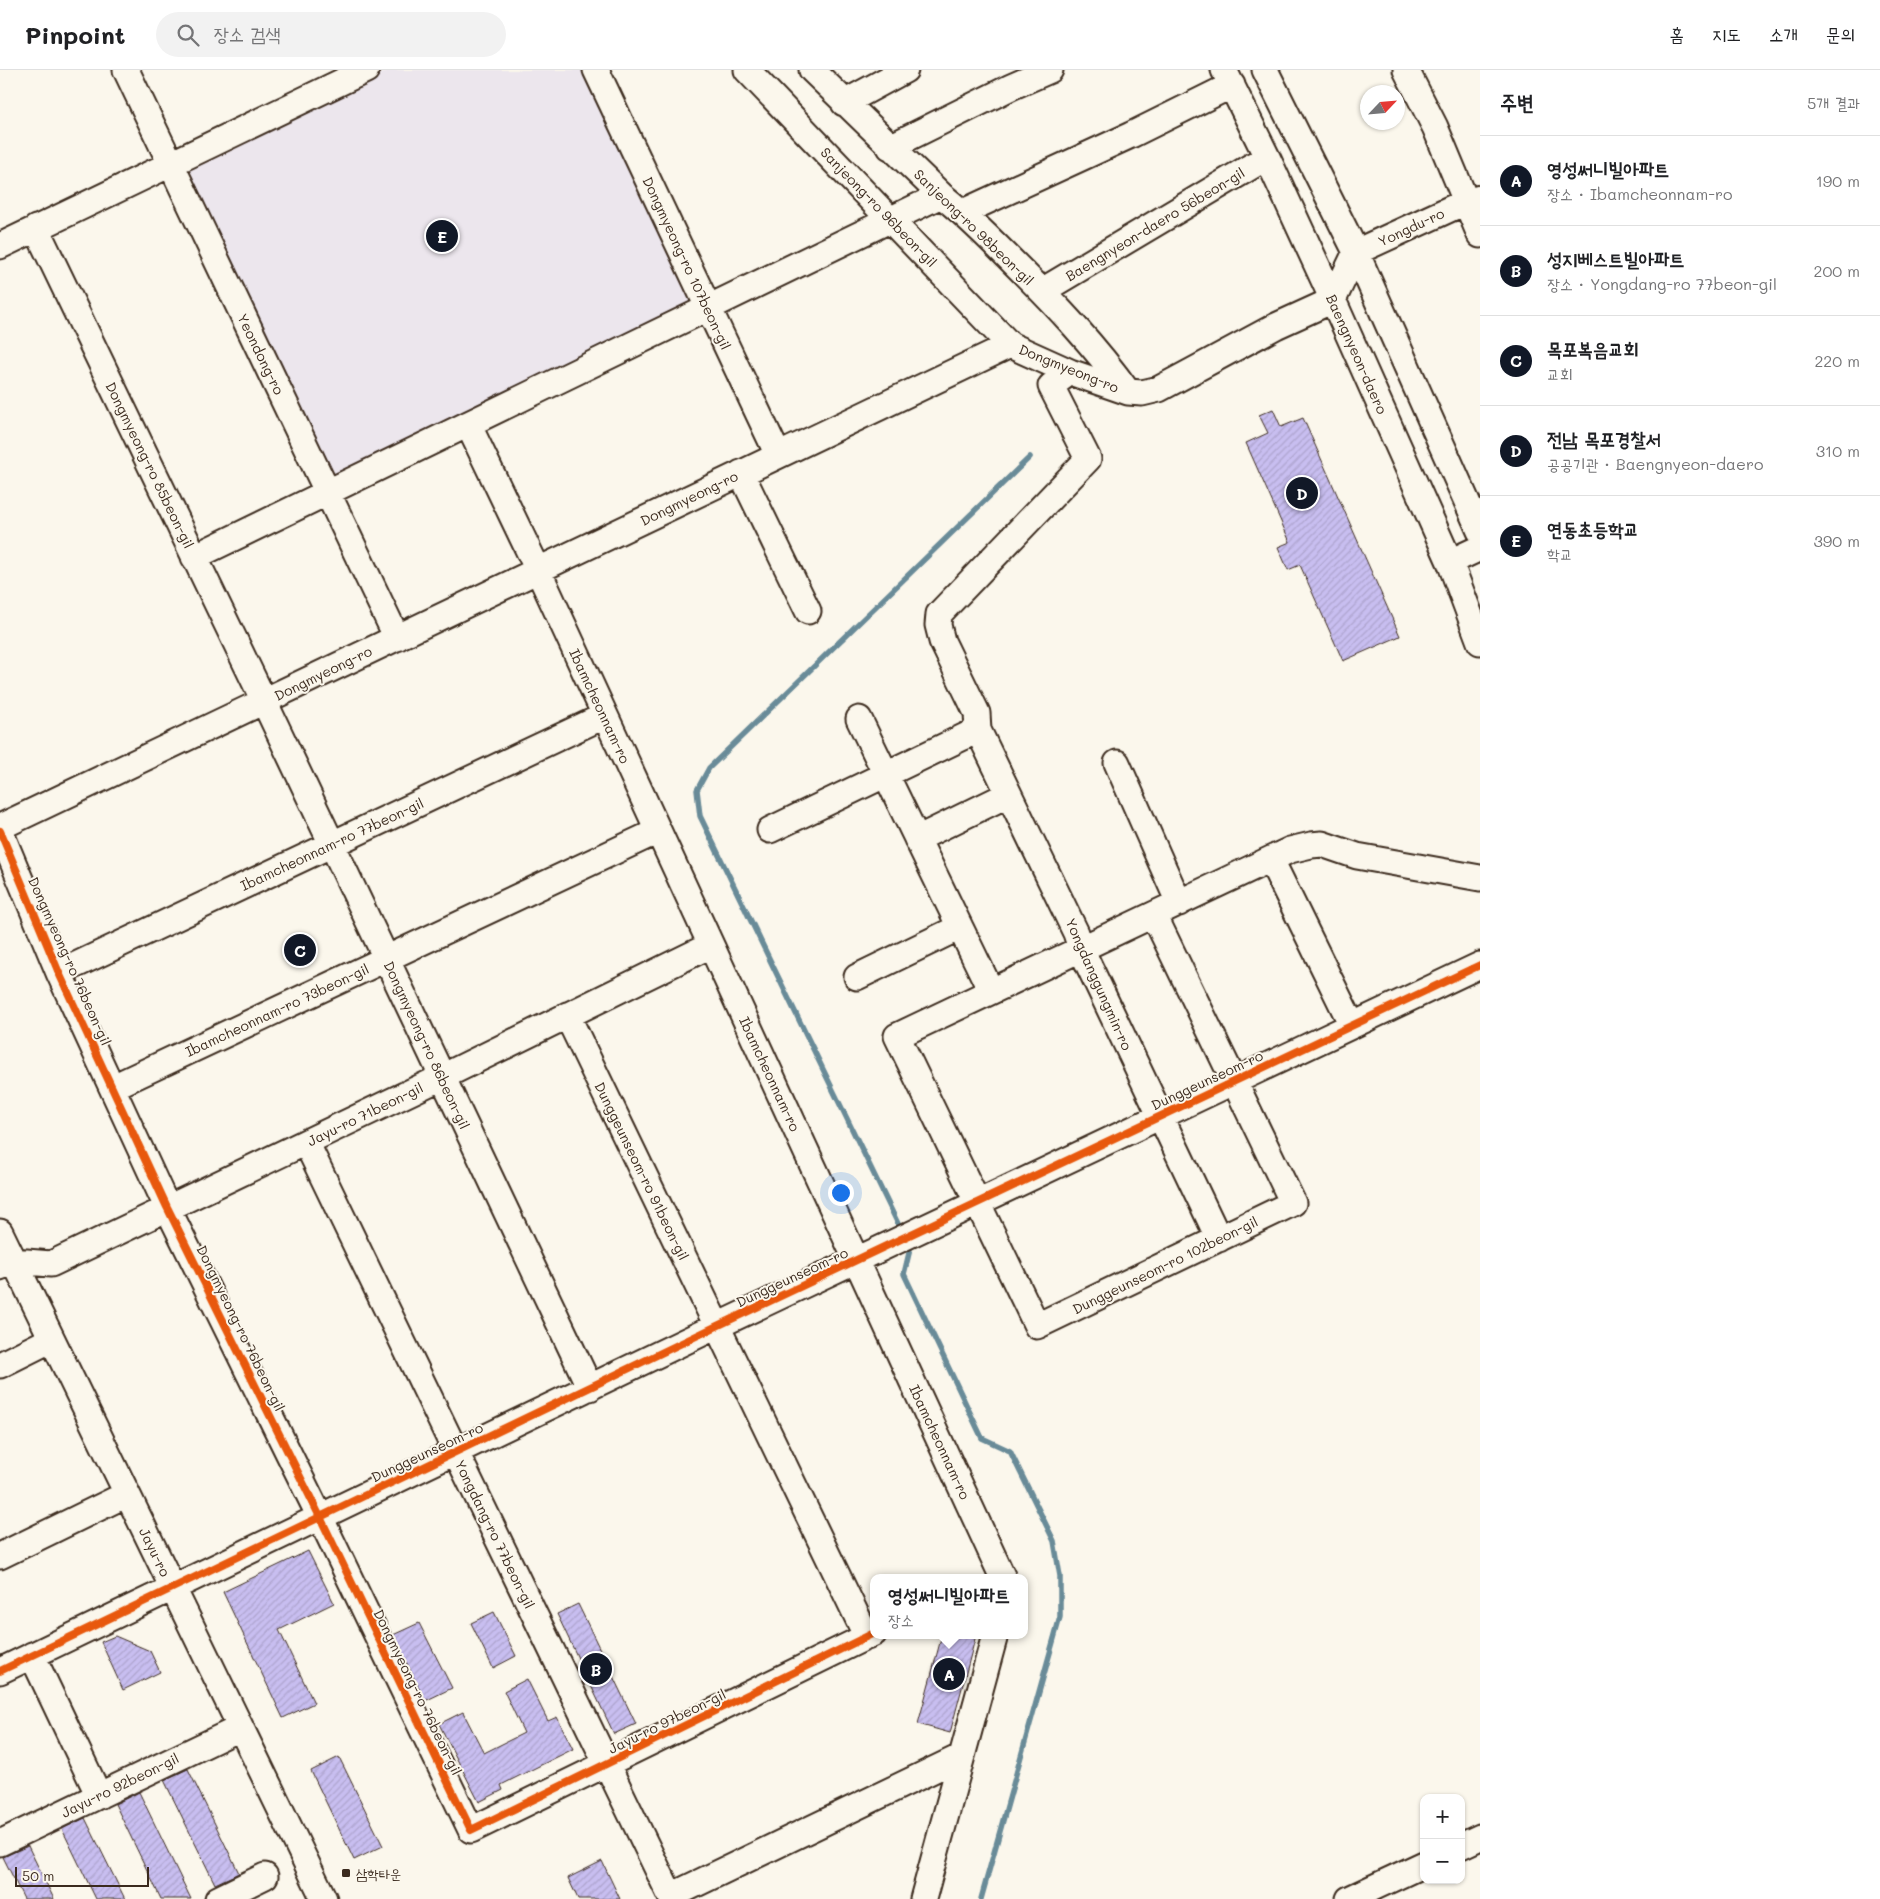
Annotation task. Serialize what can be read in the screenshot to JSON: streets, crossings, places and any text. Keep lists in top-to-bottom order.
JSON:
{
  "streets": {
    "street": [
      "Sanjeong-ro 96beon-gil",
      "Baengnyeon-daero 56beon-gil",
      "Sanjeong-ro 98beon-gil",
      "Yongdu-ro",
      "Dongmyeong-ro 107beon-gil",
      "Yeondong-ro",
      "Baengnyeon-daero",
      "Dongmyeong-ro",
      "Dongmyeong-ro 85beon-gil",
      "Ibamcheonnam-ro",
      "Ibamcheonnam-ro 77beon-gil",
      "Dongmyeong-ro 76beon-gil",
      "Yongdanggungmin-ro",
      "Ibamcheonnam-ro 73beon-gil",
      "Dongmyeong-ro 86beon-gil",
      "Dunggeunseom-ro",
      "Jayu-ro 71beon-gil",
      "Dunggeunseom-ro 91beon-gil",
      "Dunggeunseom-ro 102beon-gil",
      "Yongdang-ro 77beon-gil",
      "Jayu-ro",
      "Jayu-ro 97beon-gil",
      "Jayu-ro 92beon-gil"
    ]
  },
  "crossings": [
    ["Sanjeong-ro 96beon-gil", "Dongmyeong-ro"],
    ["Baengnyeon-daero 56beon-gil", "Sanjeong-ro 98beon-gil"],
    ["Baengnyeon-daero 56beon-gil", "Baengnyeon-daero"],
    ["Sanjeong-ro 98beon-gil", "Dongmyeong-ro"],
    ["Dongmyeong-ro 107beon-gil", "Dongmyeong-ro"],
    ["Yeondong-ro", "Dongmyeong-ro"],
    ["Baengnyeon-daero", "Dongmyeong-ro"],
    ["Dongmyeong-ro", "Dongmyeong-ro 85beon-gil"],
    ["Dongmyeong-ro", "Ibamcheonnam-ro"],
    ["Dongmyeong-ro", "Yongdanggungmin-ro"],
    ["Dongmyeong-ro", "Dongmyeong-ro 86beon-gil"],
    ["Dongmyeong-ro 85beon-gil", "Dongmyeong-ro 86beon-gil"],
    ["Ibamcheonnam-ro", "Ibamcheonnam-ro 77beon-gil"],
    ["Ibamcheonnam-ro", "Ibamcheonnam-ro 73beon-gil"],
    ["Ibamcheonnam-ro", "Dunggeunseom-ro"],
    ["Ibamcheonnam-ro", "Jayu-ro 71beon-gil"],
    ["Ibamcheonnam-ro 77beon-gil", "Dongmyeong-ro 76beon-gil"],
    ["Ibamcheonnam-ro 77beon-gil", "Dongmyeong-ro 86beon-gil"],
    ["Dongmyeong-ro 76beon-gil", "Ibamcheonnam-ro 73beon-gil"],
    ["Dongmyeong-ro 76beon-gil", "Dunggeunseom-ro"],
    ["Dongmyeong-ro 76beon-gil", "Jayu-ro 71beon-gil"],
    ["Dongmyeong-ro 76beon-gil", "Jayu-ro 97beon-gil"],
    ["Yongdanggungmin-ro", "Dunggeunseom-ro"],
    ["Yongdanggungmin-ro", "Dunggeunseom-ro 102beon-gil"],
    ["Ibamcheonnam-ro 73beon-gil", "Dongmyeong-ro 86beon-gil"],
    ["Dongmyeong-ro 86beon-gil", "Dunggeunseom-ro"],
    ["Dongmyeong-ro 86beon-gil", "Jayu-ro 71beon-gil"],
    ["Dunggeunseom-ro", "Dunggeunseom-ro 91beon-gil"],
    ["Dunggeunseom-ro", "Dunggeunseom-ro 102beon-gil"],
    ["Dunggeunseom-ro", "Yongdang-ro 77beon-gil"],
    ["Dunggeunseom-ro", "Jayu-ro"],
    ["Jayu-ro 71beon-gil", "Dunggeunseom-ro 91beon-gil"],
    ["Jayu-ro 71beon-gil", "Yongdang-ro 77beon-gil"],
    ["Jayu-ro 71beon-gil", "Jayu-ro"],
    ["Dunggeunseom-ro 91beon-gil", "Jayu-ro 97beon-gil"],
    ["Yongdang-ro 77beon-gil", "Jayu-ro 97beon-gil"],
    ["Jayu-ro", "Jayu-ro 92beon-gil"]
  ],
  "places": {
    "transit": ["삼학타운"]
  },
  "scale_bar": "50 m",
  "north": "top right",
  "page": {
    "header": "Pinpoint",
    "search": "장소 검색",
    "nav": [
      "홈",
      "지도",
      "소개",
      "문의"
    ],
    "heading": ["주변", "5개 결과"],
    "list": [
      {
        "mark": "A",
        "name": "영성써니빌아파트",
        "note": "장소 · Ibamcheonnam-ro",
        "value": "190 m"
      },
      {
        "mark": "B",
        "name": "성지베스트빌아파트",
        "note": "장소 · Yongdang-ro 77beon-gil",
        "value": "200 m"
      },
      {
        "mark": "C",
        "name": "목포복음교회",
        "note": "교회",
        "value": "220 m"
      },
      {
        "mark": "D",
        "name": "전남 목포경찰서",
        "note": "공공기관 · Baengnyeon-daero",
        "value": "310 m"
      },
      {
        "mark": "E",
        "name": "연동초등학교",
        "note": "학교",
        "value": "390 m"
      }
    ],
    "pins": [
      "E",
      "D",
      "C",
      "B",
      "A"
    ],
    "popup": ["영성써니빌아파트", "장소"],
    "map_buttons": ["+", "−"],
    "scale": "50 m"
  }
}
